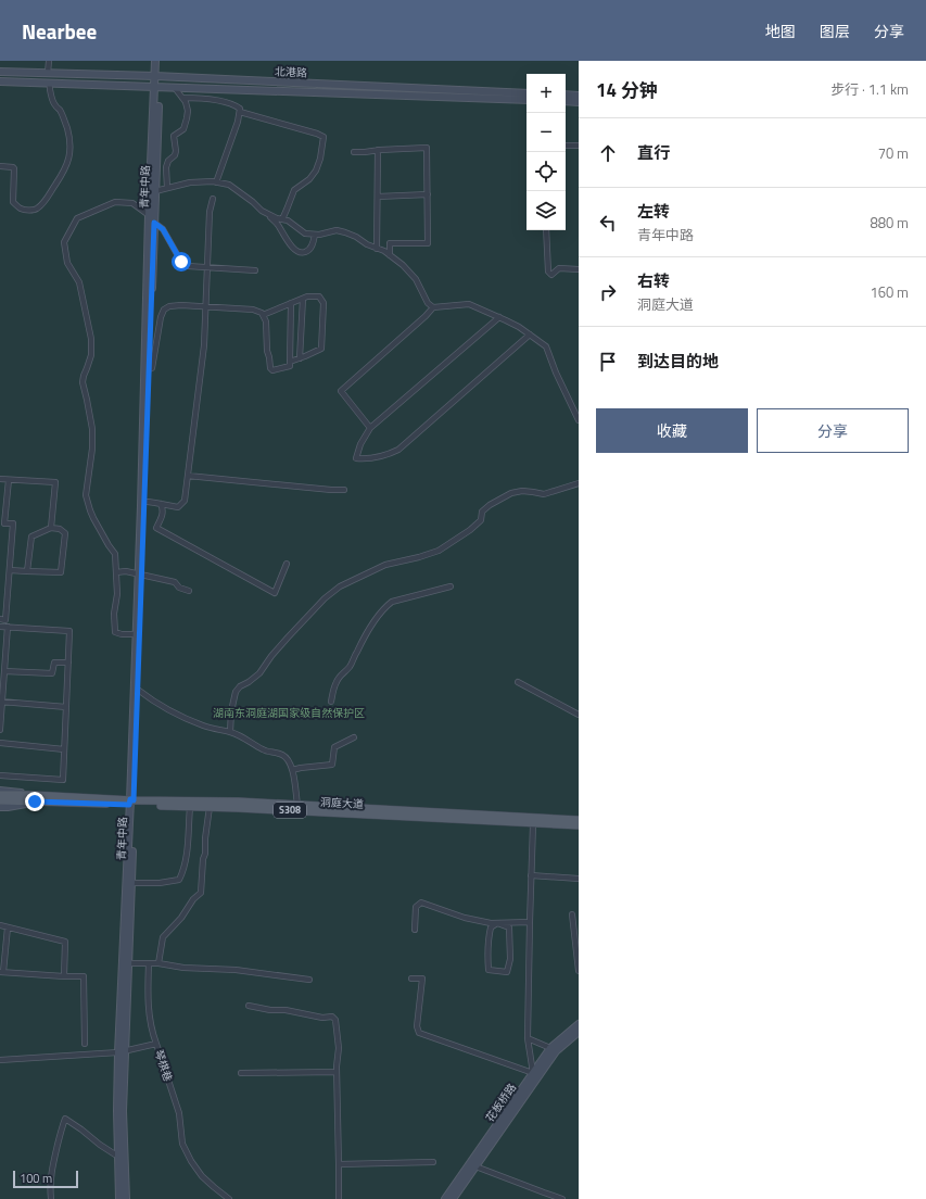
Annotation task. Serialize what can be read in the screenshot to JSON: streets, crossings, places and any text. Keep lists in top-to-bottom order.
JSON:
{
  "streets": {
    "main road": [
      "北港路",
      "青年中路",
      "洞庭大道",
      "S308",
      "花板桥路"
    ],
    "street": ["琴棋巷"]
  },
  "crossings": [
    ["北港路", "青年中路"],
    ["青年中路", "洞庭大道"],
    ["青年中路", "琴棋巷"]
  ],
  "parks": ["湖南东洞庭湖国家级自然保护区"],
  "scale_bar": "100 m",
  "page": {
    "header": "Nearbee",
    "nav": ["地图", "图层", "分享"],
    "heading": ["14 分钟", "步行 · 1.1 km"],
    "map_buttons": ["+", "−"],
    "list": [
      ["直行", "70 m"],
      ["左转", "青年中路", "880 m"],
      ["右转", "洞庭大道", "160 m"],
      "到达目的地"
    ],
    "buttons": ["收藏", "分享"],
    "scale": "100 m"
  }
}
